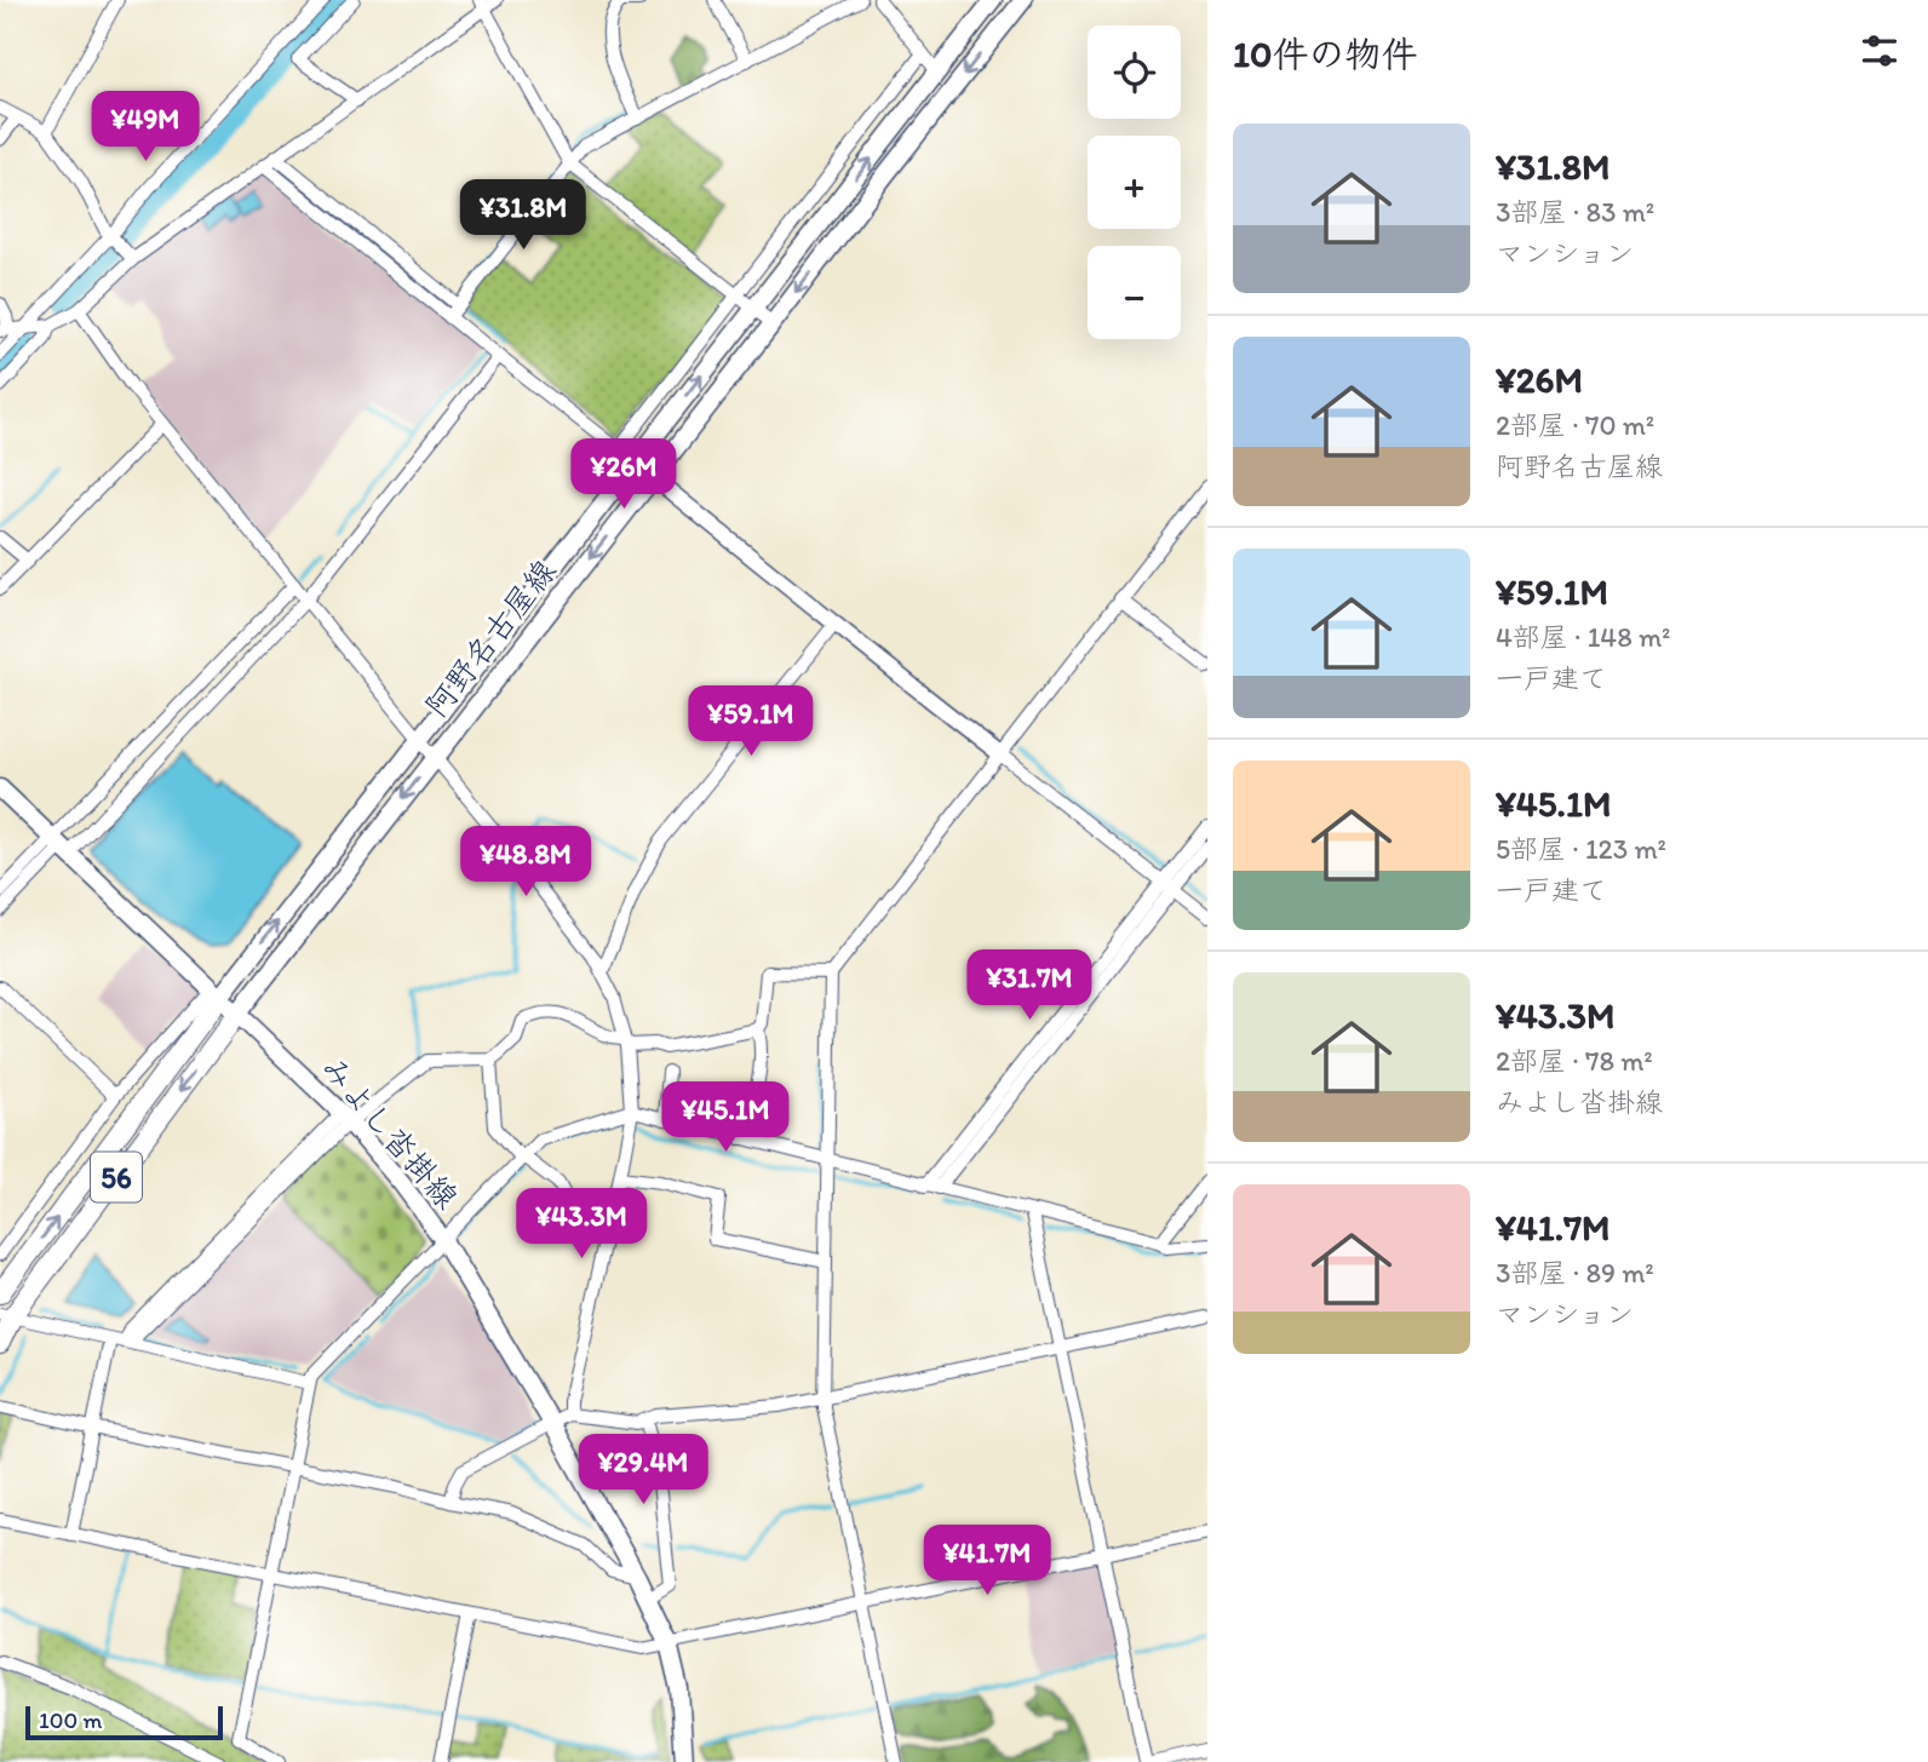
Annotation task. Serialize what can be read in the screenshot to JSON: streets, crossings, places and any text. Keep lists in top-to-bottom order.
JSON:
{
  "streets": {
    "main road": ["阿野名古屋線", "みよし沓掛線", "56"]
  },
  "crossings": [
    ["阿野名古屋線", "みよし沓掛線"],
    ["阿野名古屋線", "56"],
    ["みよし沓掛線", "56"]
  ],
  "scale_bar": "100 m",
  "page": {
    "heading": "10件の物件",
    "map_buttons": ["+", "−"],
    "price": [
      "¥49M",
      "¥31.8M",
      "¥26M",
      "¥59.1M",
      "¥48.8M",
      "¥31.7M",
      "¥45.1M",
      "¥43.3M",
      "¥29.4M",
      "¥41.7M"
    ],
    "list": [
      {
        "name": "¥31.8M",
        "note": "3部屋 · 83 m² · マンション"
      },
      {
        "name": "¥26M",
        "note": "2部屋 · 70 m² · 阿野名古屋線"
      },
      {
        "name": "¥59.1M",
        "note": "4部屋 · 148 m² · 一戸建て"
      },
      {
        "name": "¥45.1M",
        "note": "5部屋 · 123 m² · 一戸建て"
      },
      {
        "name": "¥43.3M",
        "note": "2部屋 · 78 m² · みよし沓掛線"
      },
      {
        "name": "¥41.7M",
        "note": "3部屋 · 89 m² · マンション"
      }
    ],
    "scale": "100 m"
  }
}
